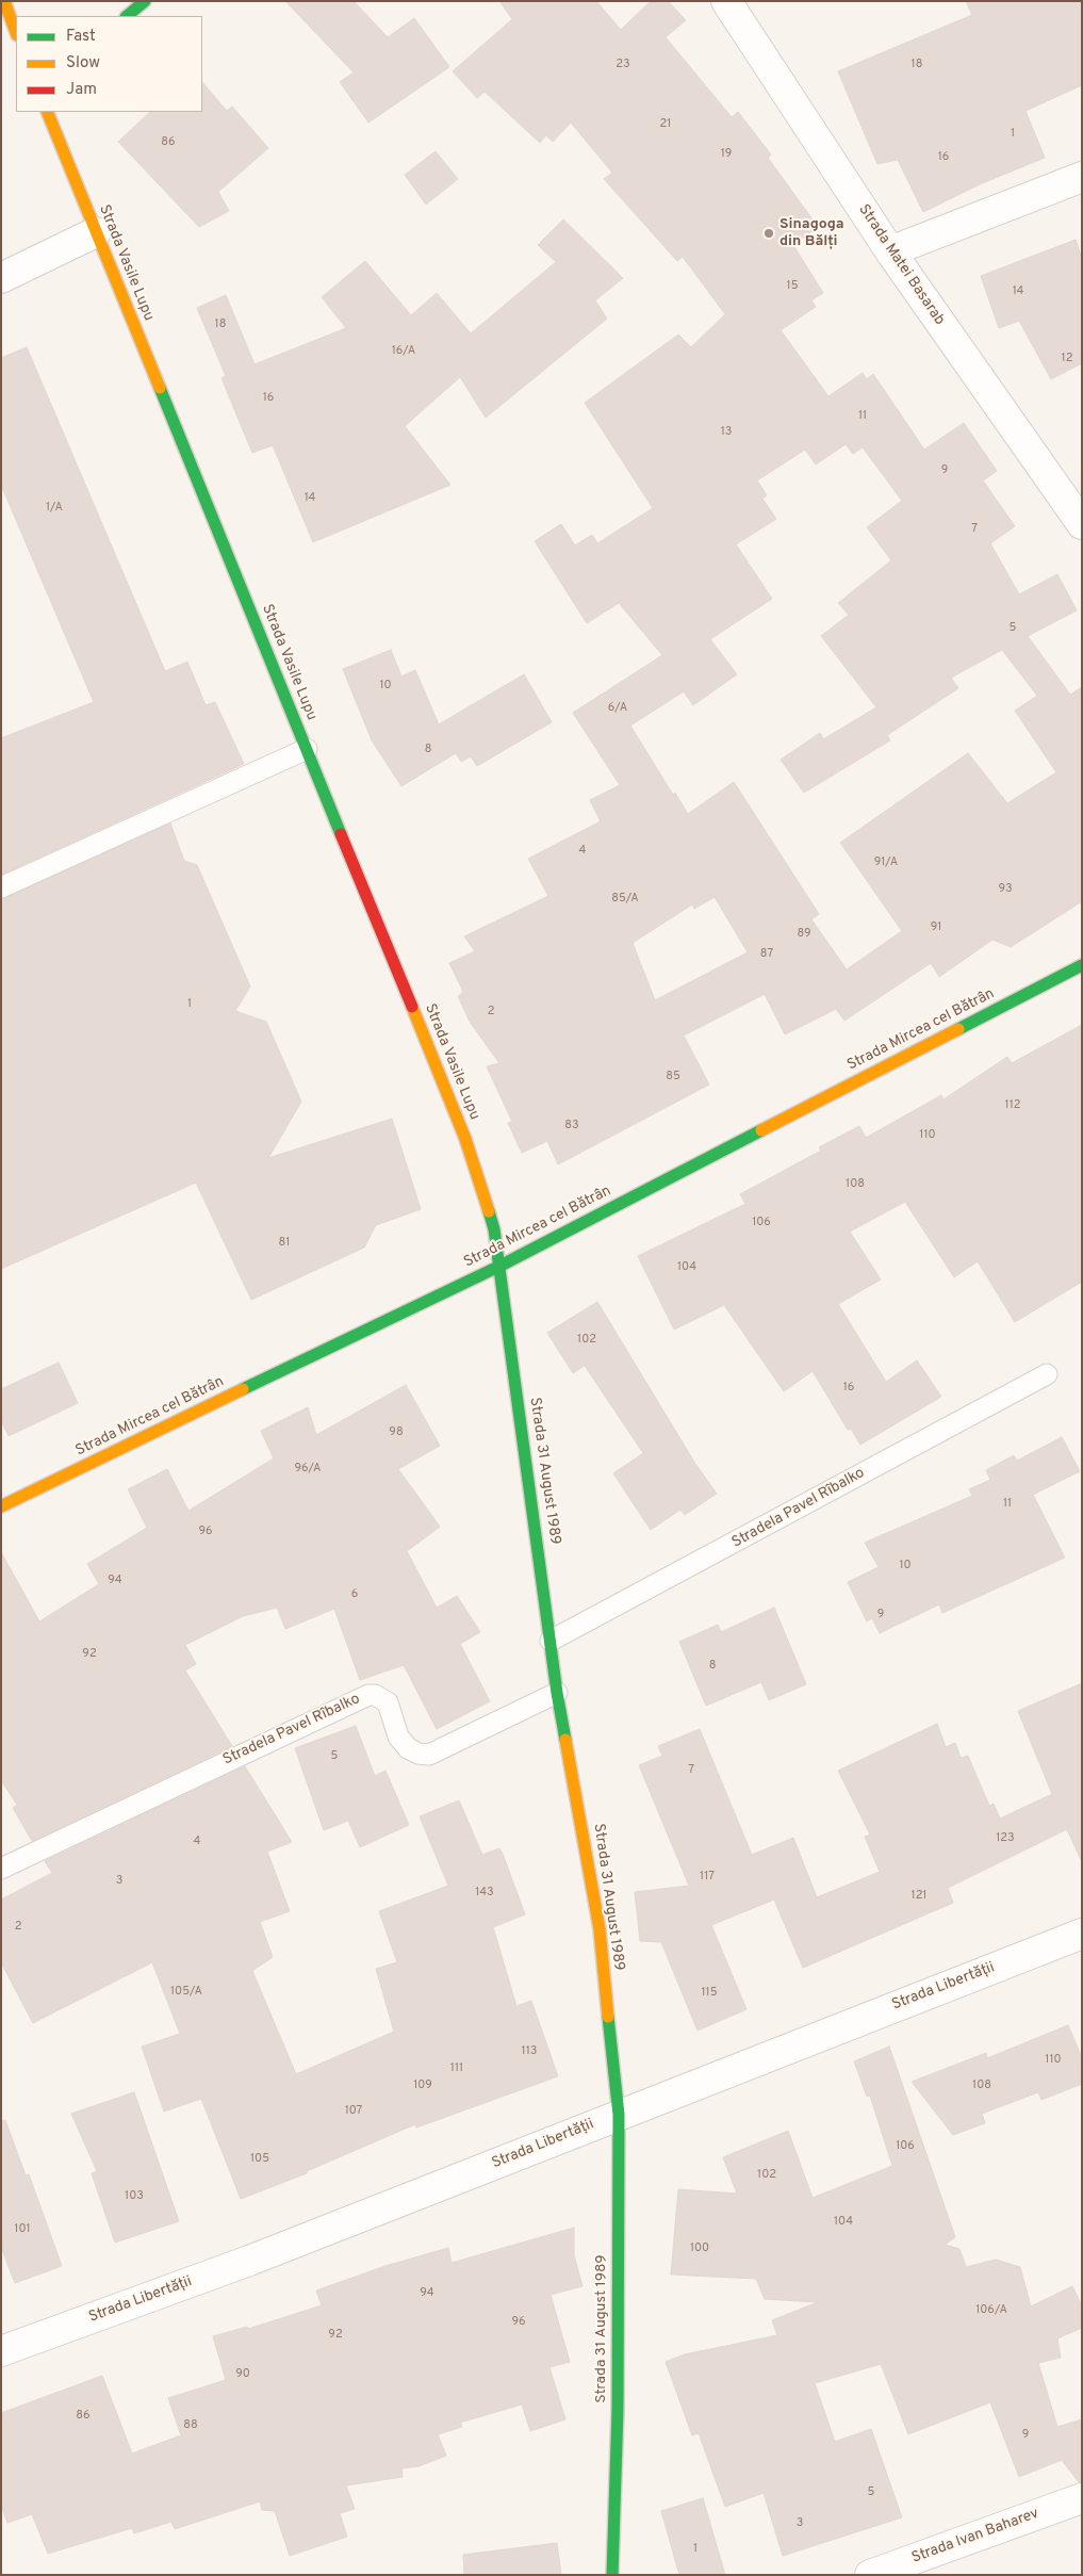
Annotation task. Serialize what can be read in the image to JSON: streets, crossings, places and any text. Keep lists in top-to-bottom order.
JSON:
{
  "streets": {
    "main road": ["Strada Vasile Lupu", "Strada Mircea cel Bătrân", "Strada 31 August 1989"],
    "street": ["Strada Matei Basarab", "Strada Libertății", "Strada Ivan Baharev"],
    "lane": ["Stradela Pavel Rîbalko"]
  },
  "crossings": [
    ["Strada Vasile Lupu", "Strada 31 August 1989"],
    ["Strada Mircea cel Bătrân", "Strada 31 August 1989"],
    ["Strada 31 August 1989", "Stradela Pavel Rîbalko"],
    ["Strada 31 August 1989", "Strada Libertății"]
  ],
  "places": ["Sinagoga din Bălți"],
  "house_numbers": [
    "23",
    "18",
    "21",
    "1",
    "86",
    "19",
    "16",
    "15",
    "14",
    "18",
    "16/A",
    "12",
    "16",
    "11",
    "13",
    "9",
    "14",
    "1/A",
    "7",
    "5",
    "10",
    "6/A",
    "8",
    "4",
    "91/A",
    "93",
    "85/A",
    "91",
    "89",
    "87",
    "1",
    "2",
    "85",
    "112",
    "83",
    "110",
    "108",
    "106",
    "81",
    "104",
    "102",
    "16",
    "98",
    "96/A",
    "11",
    "96",
    "10",
    "94",
    "6",
    "9",
    "92",
    "8",
    "5",
    "7",
    "123",
    "4",
    "117",
    "3",
    "143",
    "121",
    "2",
    "105/A",
    "115",
    "113",
    "110",
    "111",
    "109",
    "108",
    "107",
    "106",
    "105",
    "102",
    "103",
    "104",
    "101",
    "100",
    "94",
    "106/A",
    "96",
    "92",
    "90",
    "86",
    "88",
    "9",
    "5",
    "3",
    "1"
  ],
  "legend": ["Fast", "Slow", "Jam"]
}
